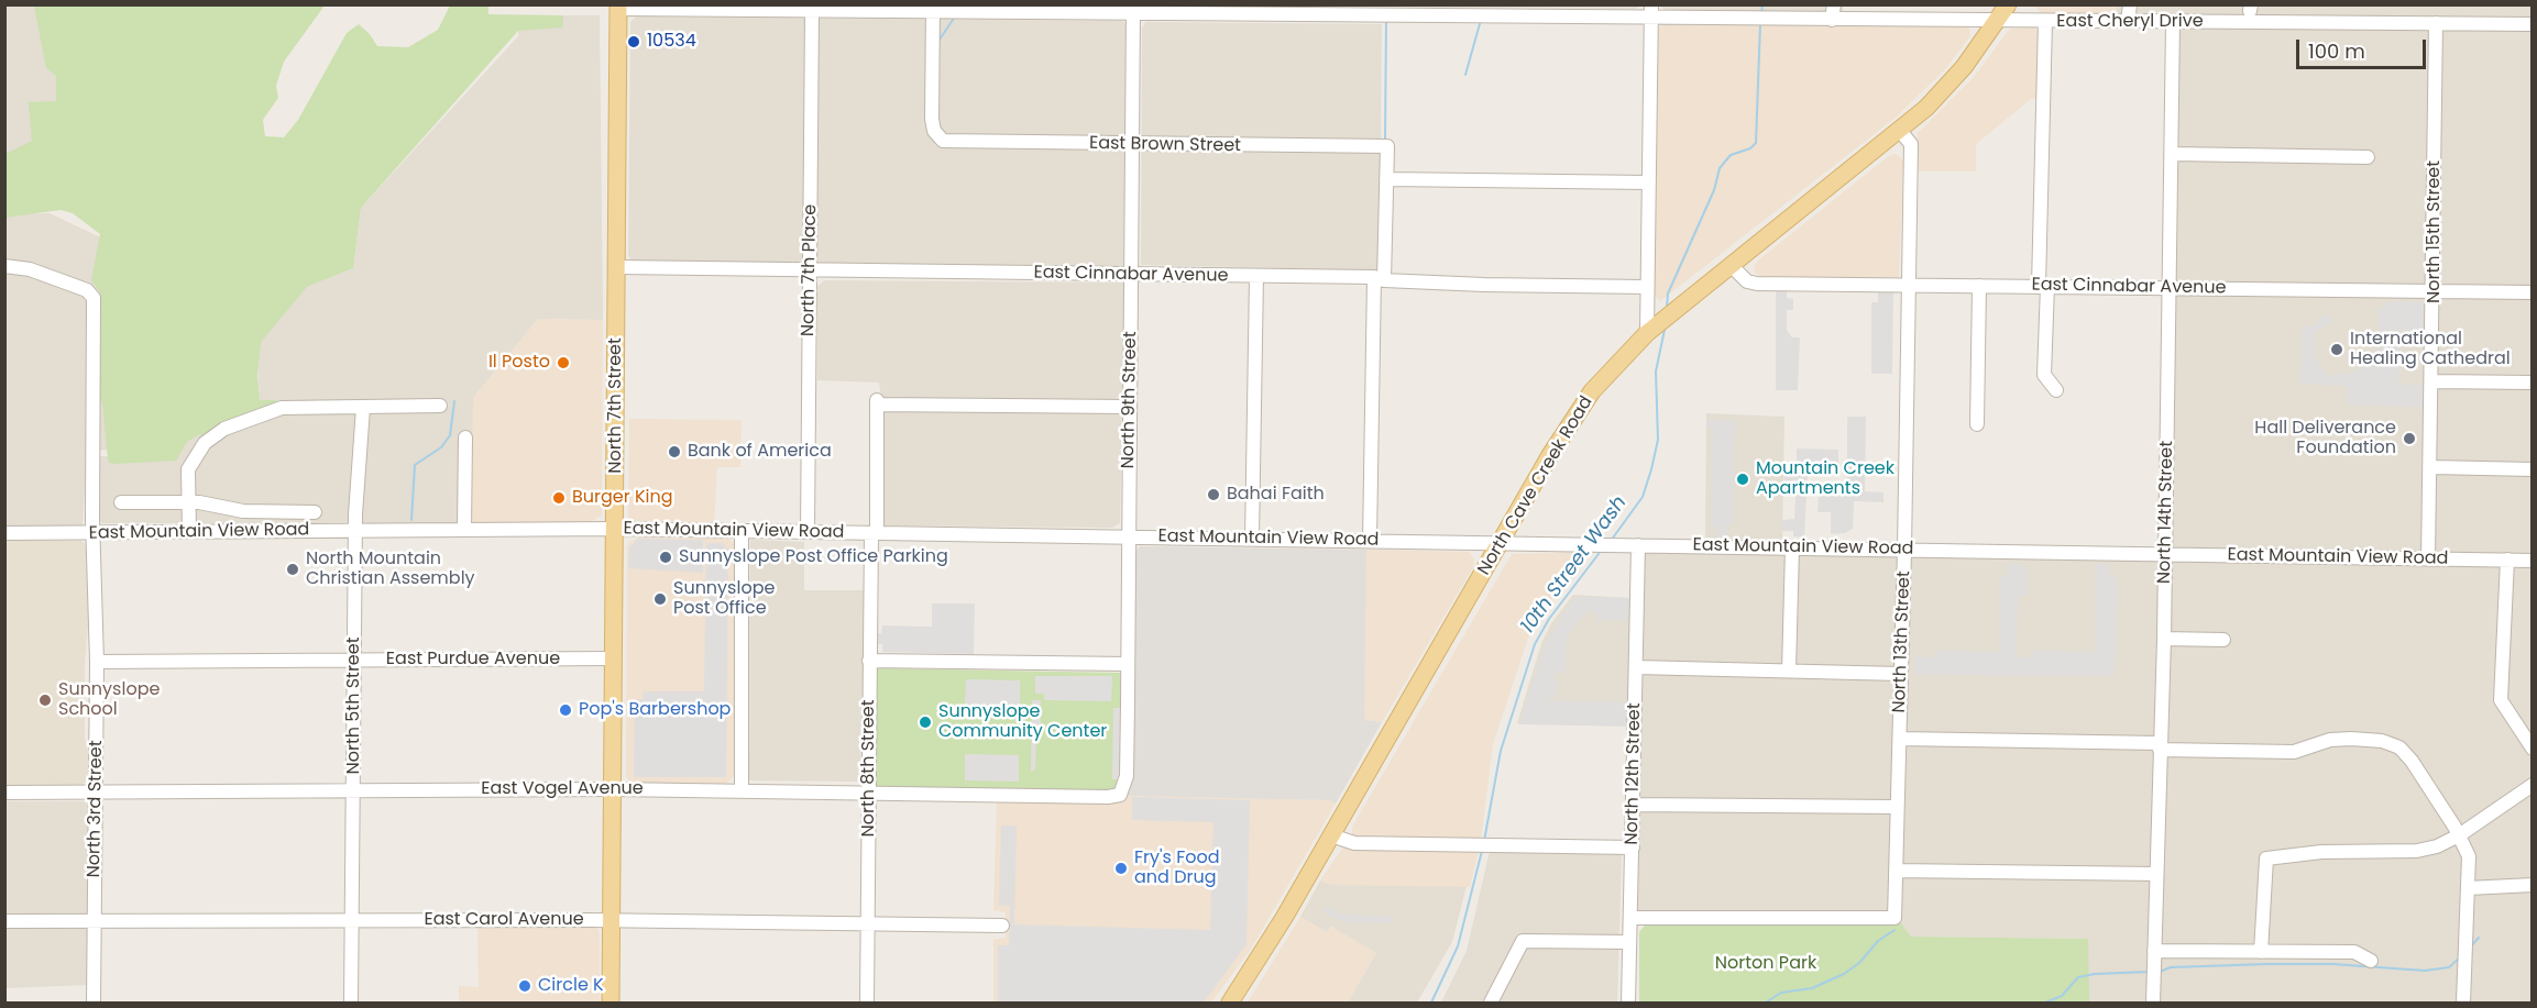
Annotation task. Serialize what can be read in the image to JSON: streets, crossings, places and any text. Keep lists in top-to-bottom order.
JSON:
{
  "streets": {
    "main road": ["North 7th Street", "North Cave Creek Road"],
    "street": [
      "East Cheryl Drive",
      "East Brown Street",
      "North 15th Street",
      "North 7th Place",
      "East Cinnabar Avenue",
      "North 9th Street",
      "North 14th Street",
      "East Mountain View Road",
      "North 13th Street",
      "East Purdue Avenue",
      "North 5th Street",
      "North 8th Street",
      "North 12th Street",
      "East Vogel Avenue",
      "North 3rd Street",
      "East Carol Avenue"
    ]
  },
  "crossings": [
    ["East Cheryl Drive", "East Brown Street"],
    ["East Cheryl Drive", "North 15th Street"],
    ["East Cheryl Drive", "North 7th Place"],
    ["East Cheryl Drive", "North 9th Street"],
    ["East Cheryl Drive", "North 7th Street"],
    ["East Cheryl Drive", "North Cave Creek Road"],
    ["East Cheryl Drive", "North 14th Street"],
    ["East Brown Street", "North 9th Street"],
    ["North 15th Street", "East Cinnabar Avenue"],
    ["North 15th Street", "East Mountain View Road"],
    ["North 7th Place", "East Cinnabar Avenue"],
    ["North 7th Place", "East Mountain View Road"],
    ["East Cinnabar Avenue", "North 9th Street"],
    ["East Cinnabar Avenue", "North 7th Street"],
    ["East Cinnabar Avenue", "North Cave Creek Road"],
    ["East Cinnabar Avenue", "North 14th Street"],
    ["East Cinnabar Avenue", "North 13th Street"],
    ["North 9th Street", "East Mountain View Road"],
    ["North 9th Street", "North 8th Street"],
    ["North 9th Street", "East Vogel Avenue"],
    ["North 7th Street", "East Mountain View Road"],
    ["North 7th Street", "East Purdue Avenue"],
    ["North 7th Street", "East Vogel Avenue"],
    ["North 7th Street", "East Carol Avenue"],
    ["North Cave Creek Road", "East Mountain View Road"],
    ["North Cave Creek Road", "North 13th Street"],
    ["North 14th Street", "East Mountain View Road"],
    ["East Mountain View Road", "North 13th Street"],
    ["East Mountain View Road", "North 5th Street"],
    ["East Mountain View Road", "North 8th Street"],
    ["East Mountain View Road", "North 12th Street"],
    ["East Mountain View Road", "North 3rd Street"],
    ["North 13th Street", "North 12th Street"],
    ["East Purdue Avenue", "North 5th Street"],
    ["East Purdue Avenue", "North 3rd Street"],
    ["North 5th Street", "East Vogel Avenue"],
    ["North 5th Street", "East Carol Avenue"],
    ["North 8th Street", "East Vogel Avenue"],
    ["North 8th Street", "East Carol Avenue"],
    ["East Vogel Avenue", "North 3rd Street"],
    ["North 3rd Street", "East Carol Avenue"]
  ],
  "water": ["10th Street Wash"],
  "parks": ["Norton Park"],
  "places": [
    "10534",
    "International Healing Cathedral",
    "Il Posto",
    "Hall Deliverance Foundation",
    "Bank of America",
    "Mountain Creek Apartments",
    "Bahai Faith",
    "Burger King",
    "Sunnyslope Post Office Parking",
    "North Mountain Christian Assembly",
    "Sunnyslope Post Office",
    "Sunnyslope School",
    "Pop's Barbershop",
    "Sunnyslope Community Center",
    "Fry's Food and Drug",
    "Circle K"
  ],
  "scale_bar": "100 m"
}
